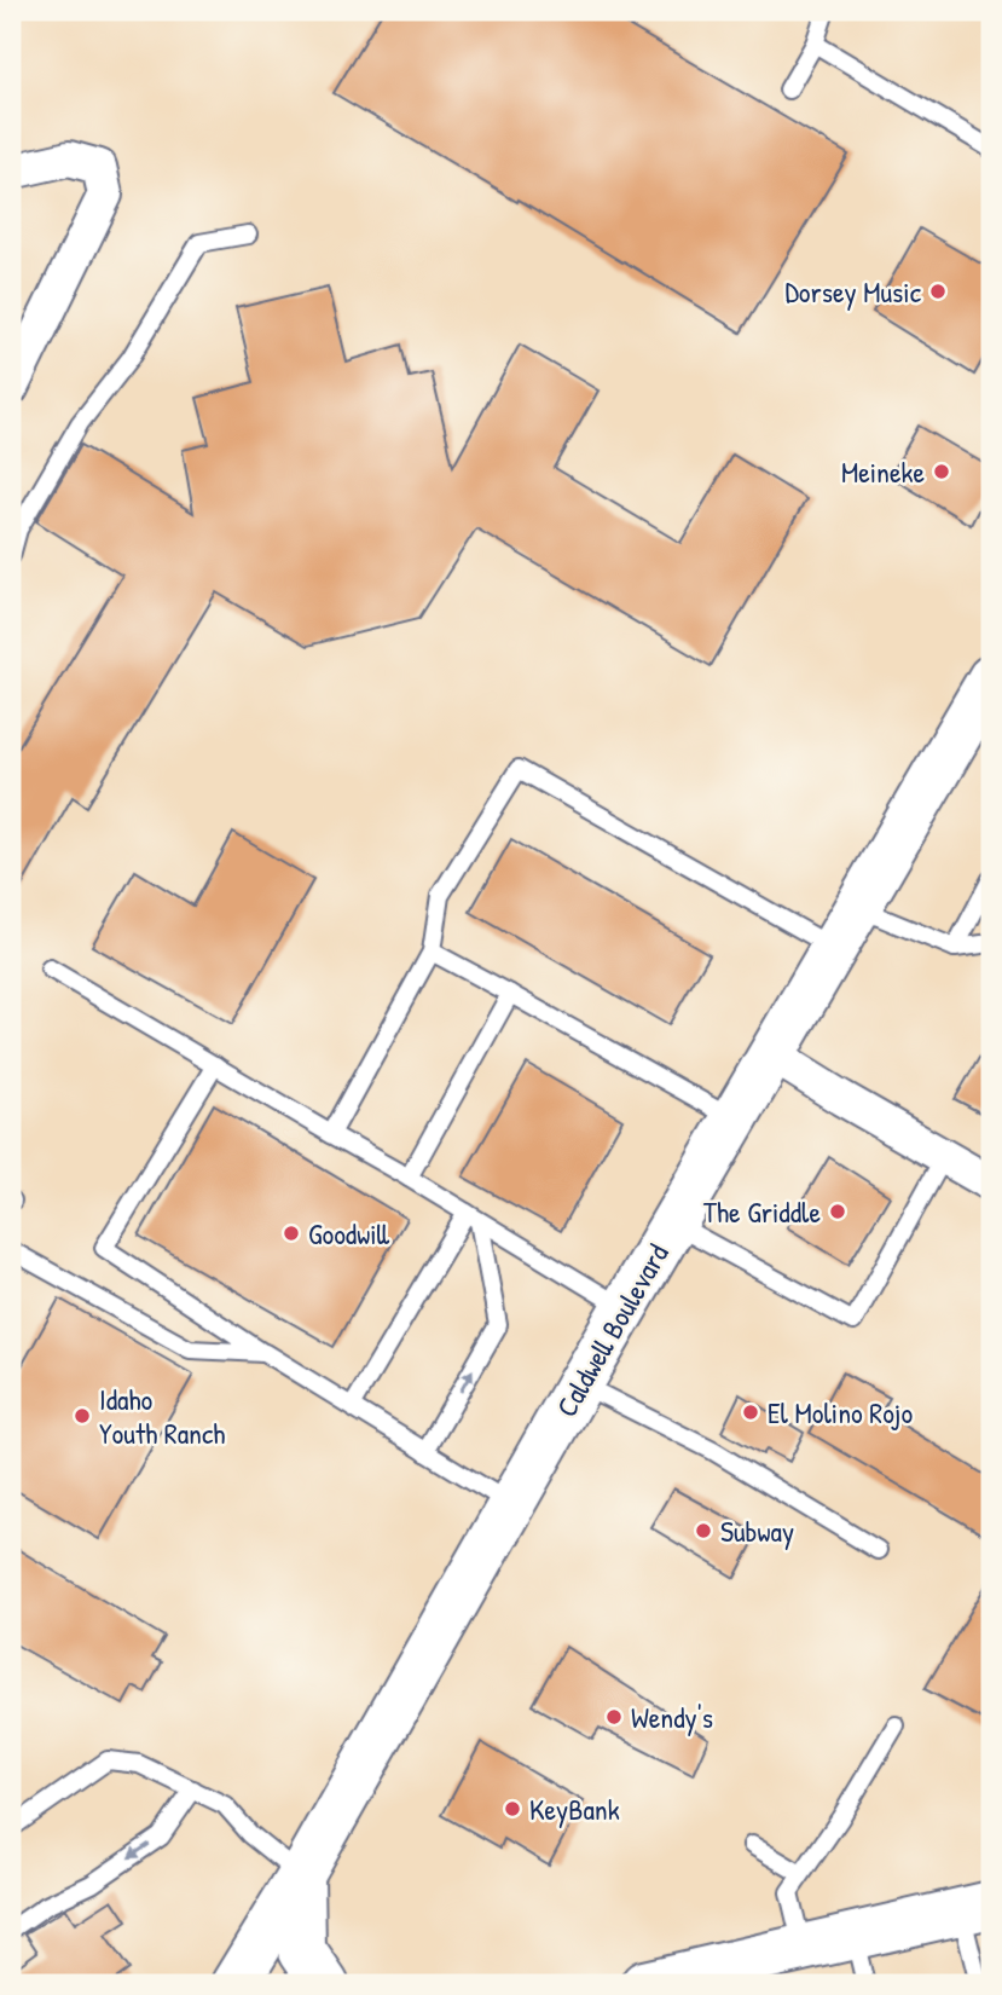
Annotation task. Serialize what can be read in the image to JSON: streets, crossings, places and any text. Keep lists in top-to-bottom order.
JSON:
{
  "streets": {
    "main road": ["Caldwell Boulevard"]
  },
  "places": [
    "Dorsey Music",
    "Meineke",
    "The Griddle",
    "Goodwill",
    "El Molino Rojo",
    "Idaho Youth Ranch",
    "Subway",
    "Wendy's",
    "KeyBank"
  ]
}
